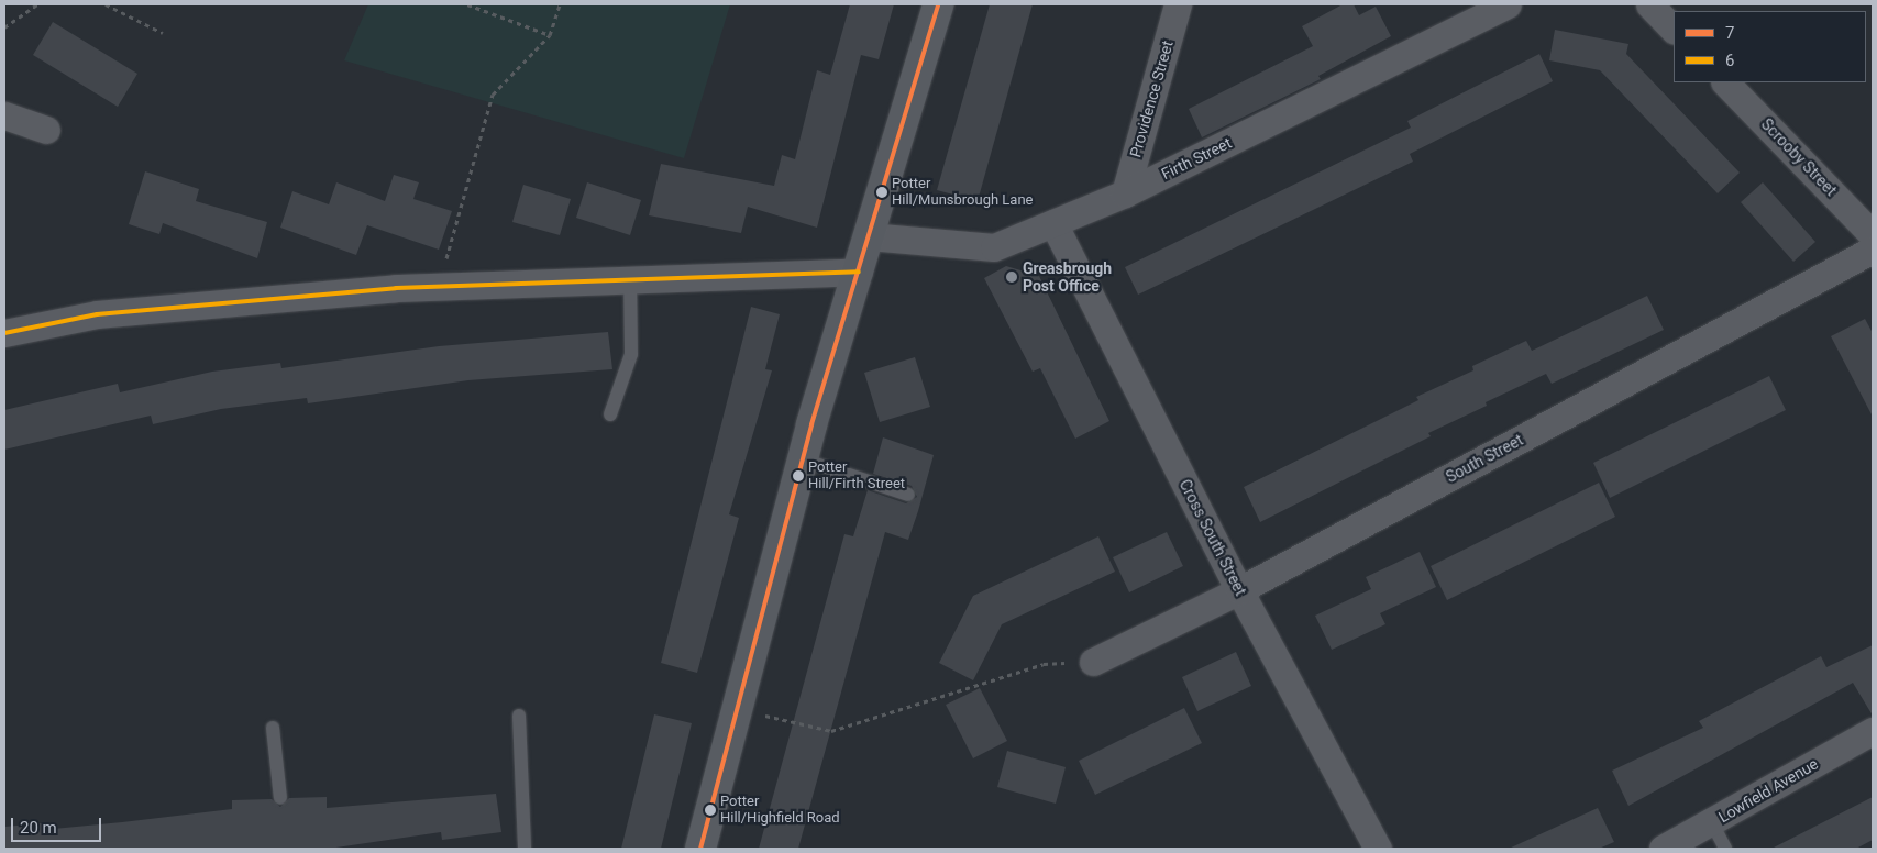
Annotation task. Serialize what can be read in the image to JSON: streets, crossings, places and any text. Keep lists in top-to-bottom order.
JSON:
{
  "streets": {
    "street": [
      "Providence Street",
      "Scrooby Street",
      "Firth Street",
      "South Street",
      "Cross South Street",
      "Lowfield Avenue"
    ]
  },
  "crossings": [
    ["Providence Street", "Firth Street"],
    ["Firth Street", "Cross South Street"],
    ["South Street", "Cross South Street"]
  ],
  "places": [
    "Potter Hill/Munsbrough Lane",
    "Greasbrough Post Office",
    "Potter Hill/Firth Street",
    "Potter Hill/Highfield Road"
  ],
  "lines": ["transit line 7", "transit line 6"],
  "legend": ["7", "6"],
  "scale_bar": "20 m"
}
